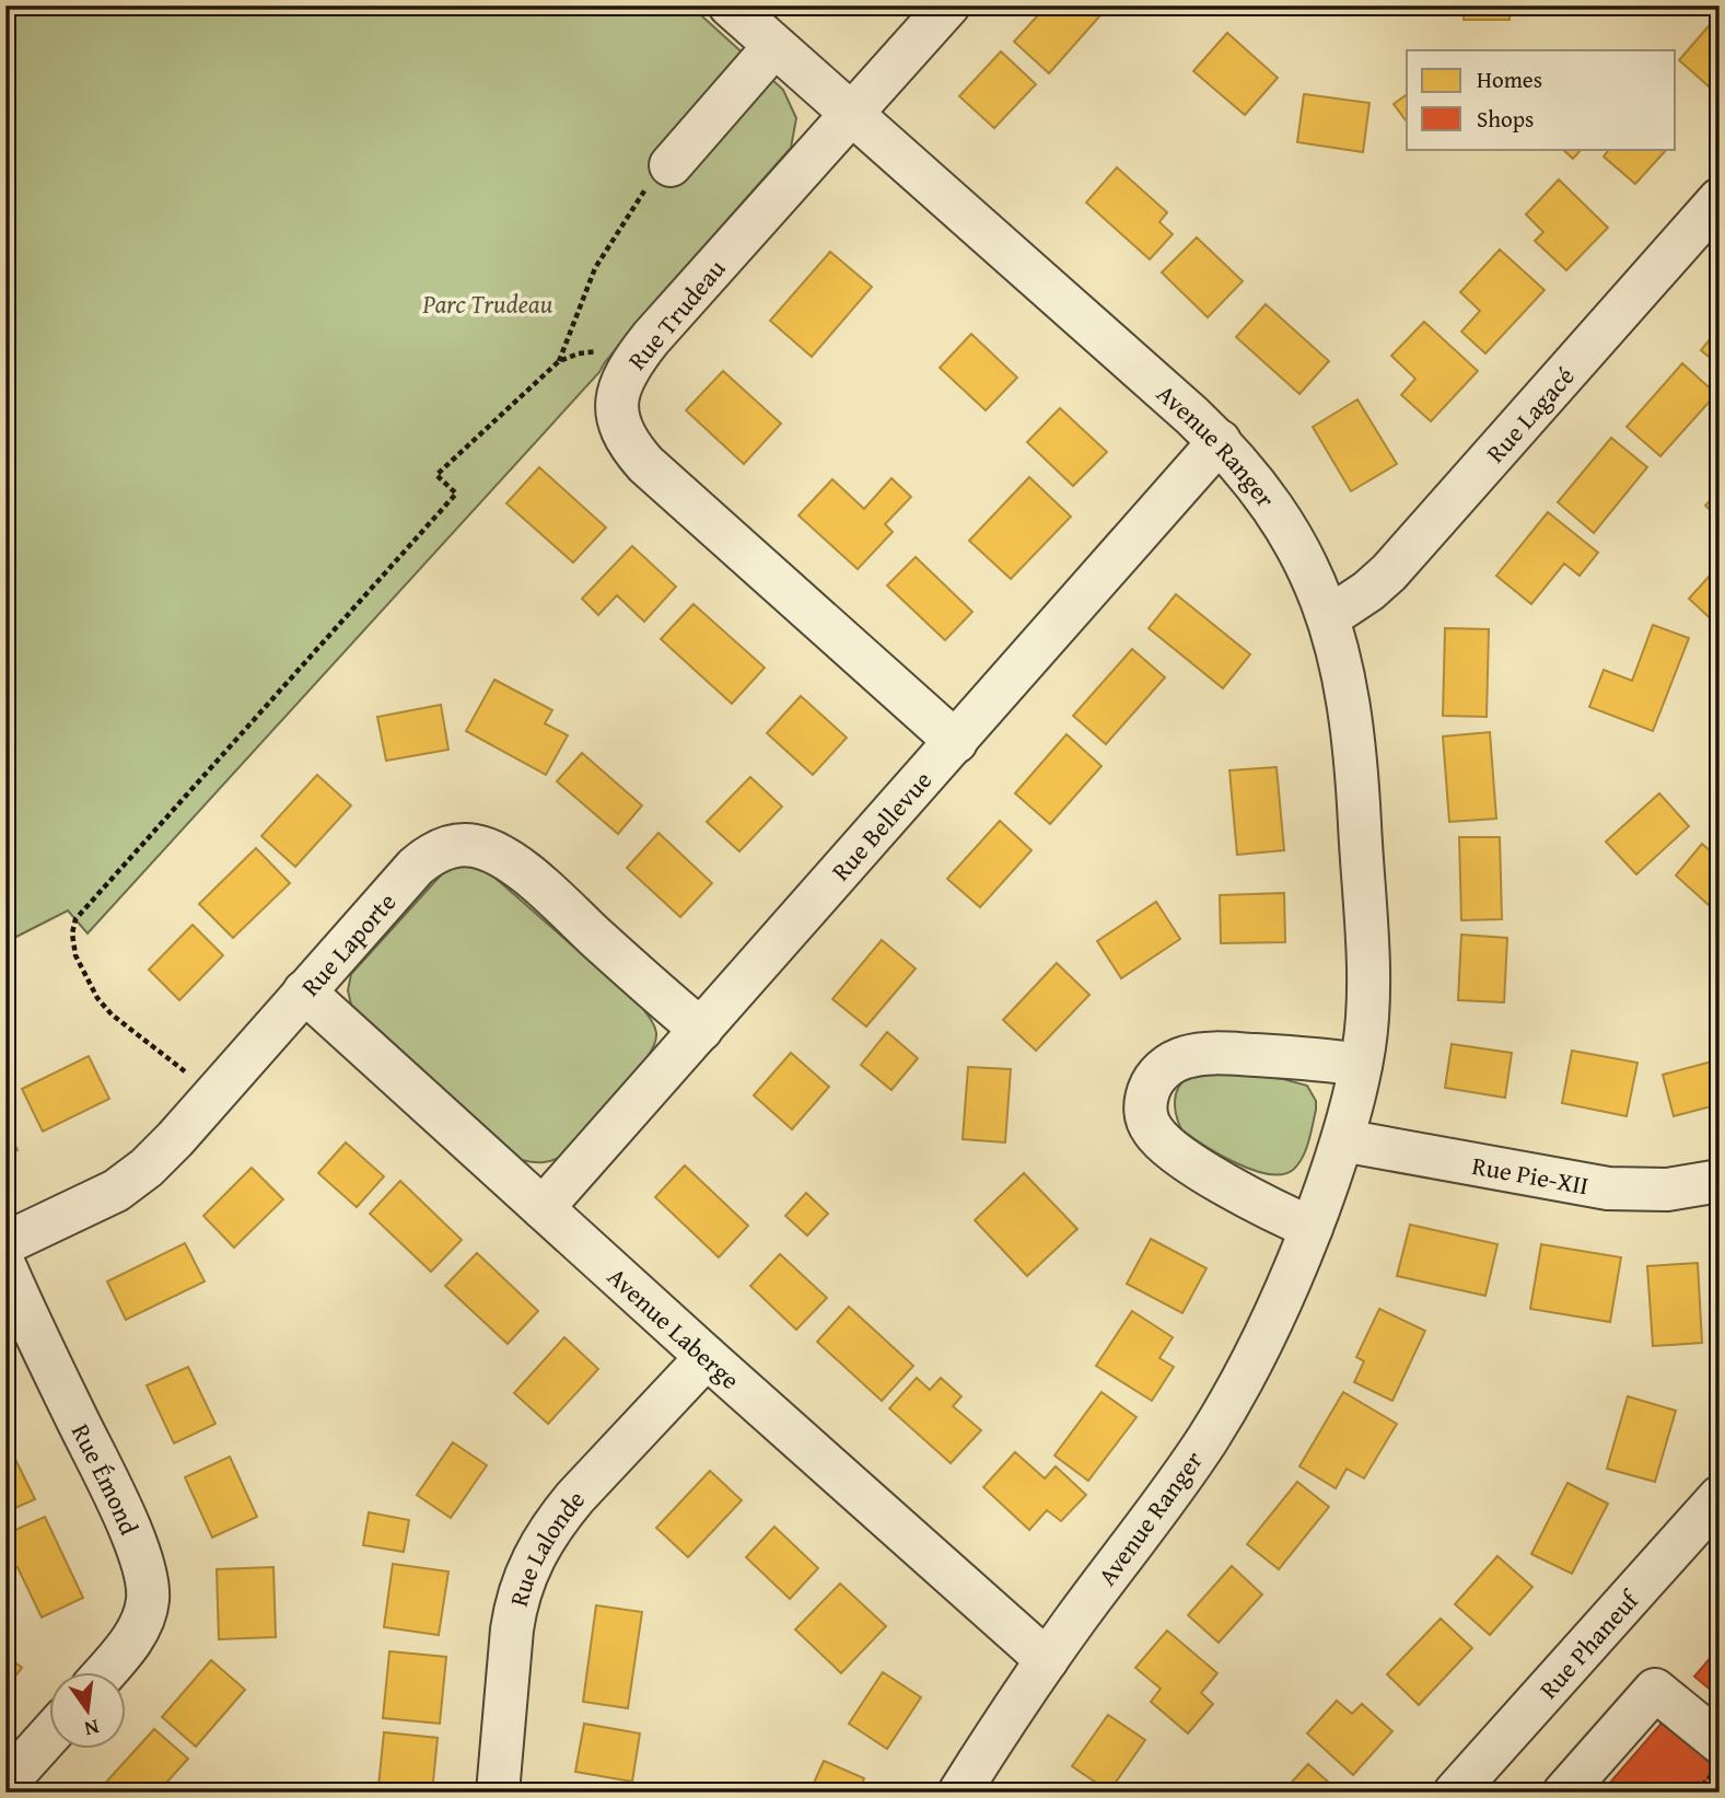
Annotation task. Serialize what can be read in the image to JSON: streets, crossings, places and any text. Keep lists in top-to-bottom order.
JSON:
{
  "streets": {
    "street": [
      "Rue Trudeau",
      "Rue Lagacé",
      "Avenue Ranger",
      "Rue Bellevue",
      "Rue Laporte",
      "Rue Pie-XII",
      "Avenue Laberge",
      "Rue Émond",
      "Rue Lalonde",
      "Rue Phaneuf"
    ]
  },
  "crossings": [
    ["Rue Trudeau", "Avenue Ranger"],
    ["Rue Trudeau", "Rue Bellevue"],
    ["Rue Lagacé", "Avenue Ranger"],
    ["Avenue Ranger", "Rue Bellevue"],
    ["Avenue Ranger", "Rue Pie-XII"],
    ["Avenue Ranger", "Avenue Laberge"],
    ["Rue Bellevue", "Rue Laporte"],
    ["Rue Bellevue", "Avenue Laberge"],
    ["Rue Laporte", "Avenue Laberge"],
    ["Avenue Laberge", "Rue Lalonde"]
  ],
  "parks": ["Parc Trudeau"],
  "legend": ["Homes", "Shops"],
  "north": "bottom"
}
